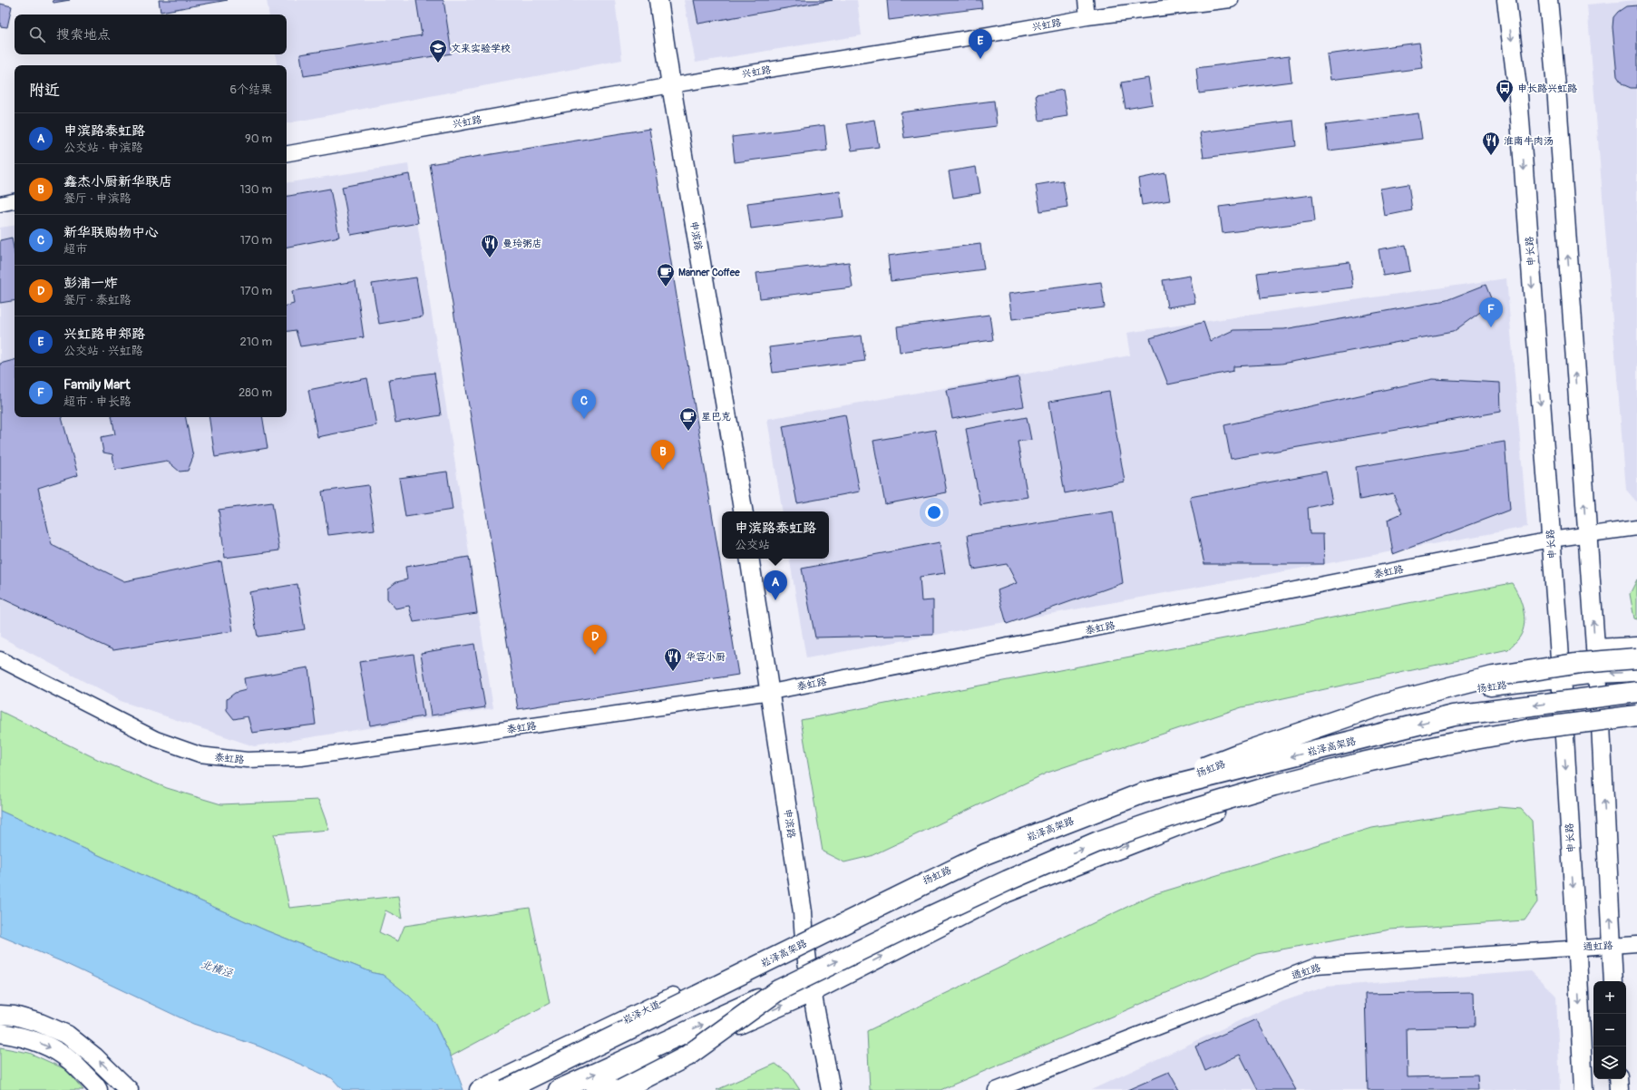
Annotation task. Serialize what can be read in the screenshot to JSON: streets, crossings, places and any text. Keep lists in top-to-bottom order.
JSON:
{
  "streets": {
    "highway": ["崧泽高架路"],
    "main road": [
      "申滨路",
      "申长路",
      "扬虹路",
      "崧泽大道"
    ],
    "street": ["兴虹路", "泰虹路", "通虹路"]
  },
  "crossings": [
    ["兴虹路", "申滨路"],
    ["申滨路", "泰虹路"],
    ["申滨路", "扬虹路"],
    ["申滨路", "崧泽大道"],
    ["申长路", "泰虹路"],
    ["申长路", "扬虹路"],
    ["申长路", "通虹路"],
    ["扬虹路", "崧泽大道"],
    ["崧泽高架路", "崧泽大道"]
  ],
  "water": ["北横泾"],
  "places": {
    "school or university": ["文来实验学校"],
    "bus stop": ["申长路兴虹路"],
    "restaurant": ["淮南牛肉汤", "曼玲粥店", "华容小厨"],
    "cafe": ["Manner Coffee", "星巴克"]
  },
  "page": {
    "search": "搜索地点",
    "pins": [
      "E",
      "F",
      "C",
      "B",
      "A",
      "D"
    ],
    "heading": ["附近", "6个结果"],
    "list": [
      {
        "mark": "A",
        "name": "申滨路泰虹路",
        "note": "公交站 · 申滨路",
        "value": "90 m"
      },
      {
        "mark": "B",
        "name": "鑫杰小厨新华联店",
        "note": "餐厅 · 申滨路",
        "value": "130 m"
      },
      {
        "mark": "C",
        "name": "新华联购物中心",
        "note": "超市",
        "value": "170 m"
      },
      {
        "mark": "D",
        "name": "彭浦一炸",
        "note": "餐厅 · 泰虹路",
        "value": "170 m"
      },
      {
        "mark": "E",
        "name": "兴虹路申郑路",
        "note": "公交站 · 兴虹路",
        "value": "210 m"
      },
      {
        "mark": "F",
        "name": "Family Mart",
        "note": "超市 · 申长路",
        "value": "280 m"
      }
    ],
    "popup": ["申滨路泰虹路", "公交站"],
    "map_buttons": ["+", "−"]
  }
}
